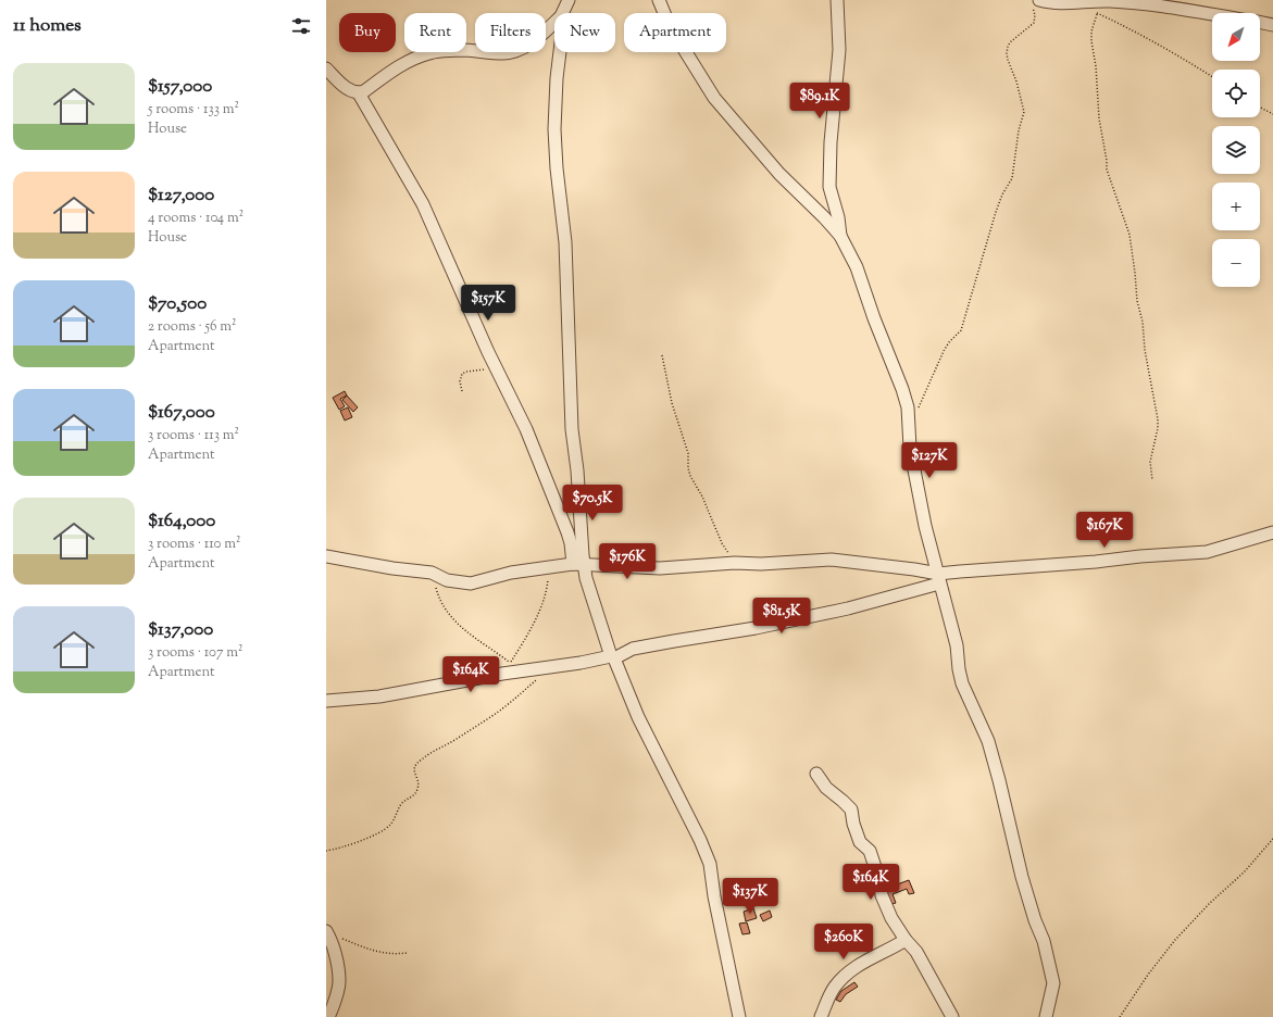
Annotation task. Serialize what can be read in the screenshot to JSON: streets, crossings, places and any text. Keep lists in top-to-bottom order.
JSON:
{
  "north": "bottom left",
  "page": {
    "heading": "11 homes",
    "map_buttons": ["+", "−"],
    "chip": [
      "Buy",
      "Rent",
      "Filters",
      "New",
      "Apartment"
    ],
    "list": [
      {
        "name": "$157,000",
        "note": "5 rooms · 133 m² · House"
      },
      {
        "name": "$127,000",
        "note": "4 rooms · 104 m² · House"
      },
      {
        "name": "$70,500",
        "note": "2 rooms · 56 m² · Apartment"
      },
      {
        "name": "$167,000",
        "note": "3 rooms · 113 m² · Apartment"
      },
      {
        "name": "$164,000",
        "note": "3 rooms · 110 m² · Apartment"
      },
      {
        "name": "$137,000",
        "note": "3 rooms · 107 m² · Apartment"
      }
    ],
    "price": [
      "$89.1K",
      "$157K",
      "$127K",
      "$70.5K",
      "$167K",
      "$176K",
      "$81.5K",
      "$164K",
      "$164K",
      "$137K",
      "$260K"
    ]
  }
}
